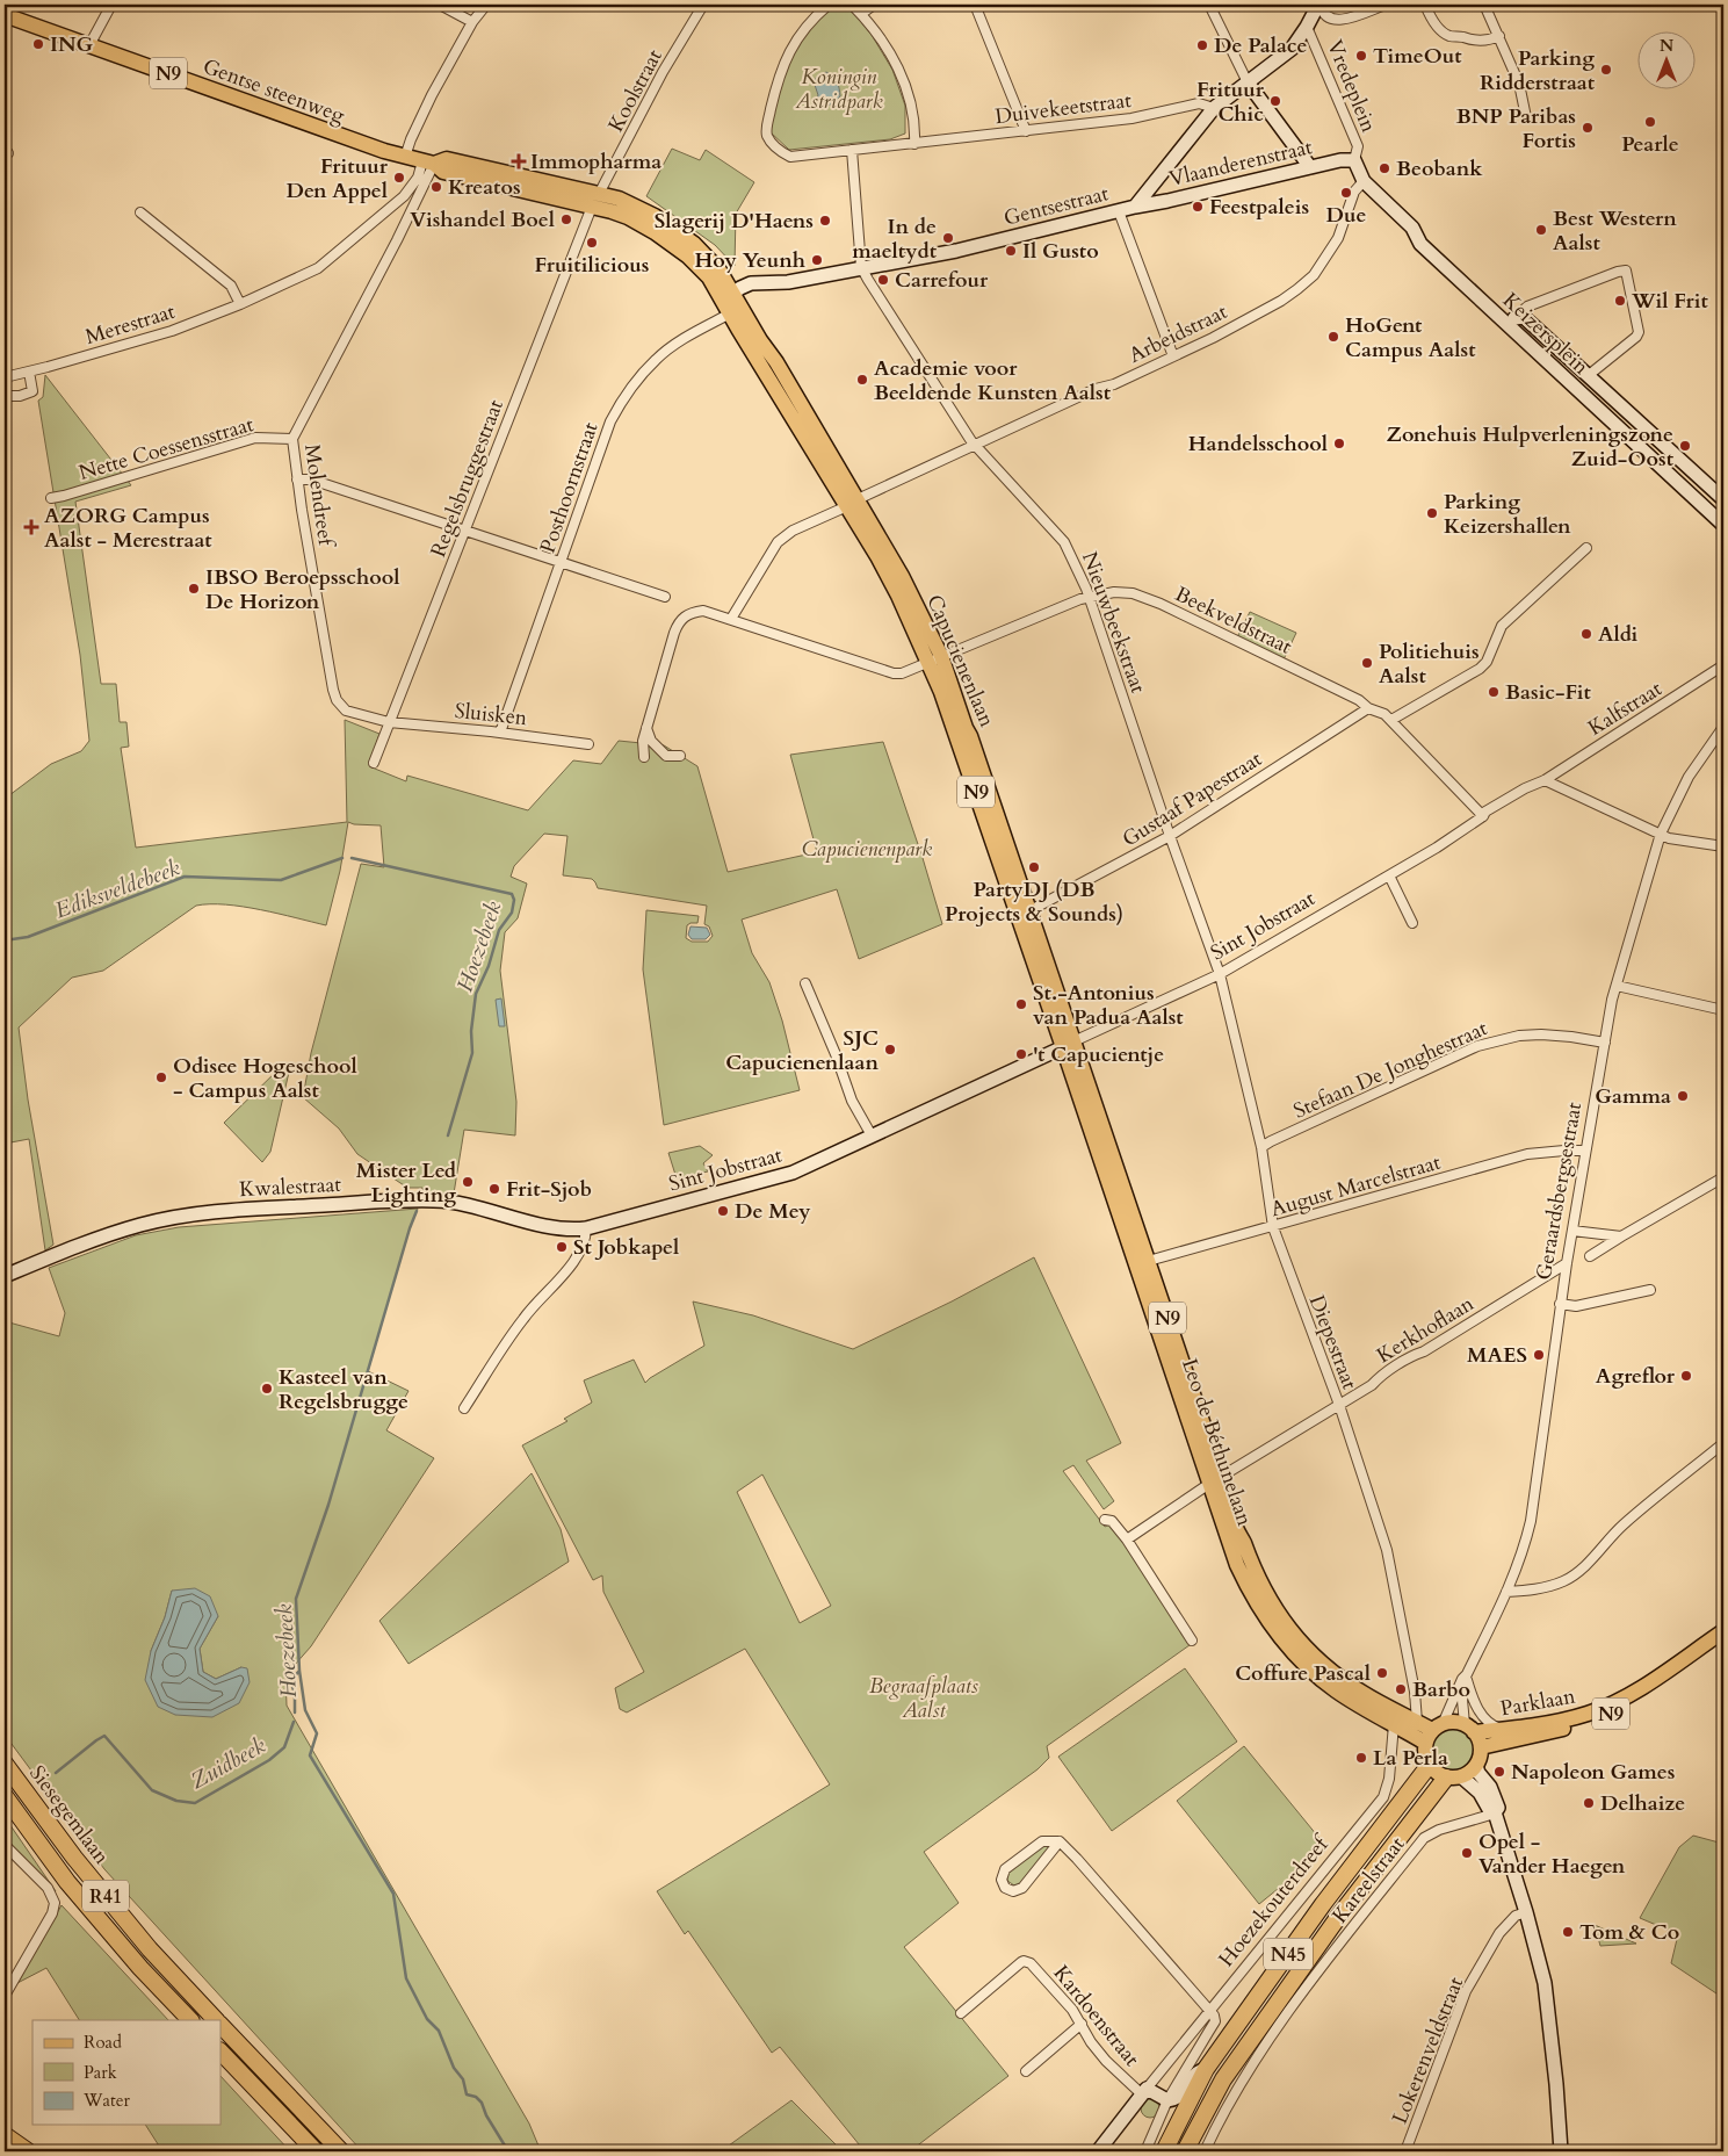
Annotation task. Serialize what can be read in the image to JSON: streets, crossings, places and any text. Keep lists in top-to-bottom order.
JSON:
{
  "streets": {
    "highway": ["Siesegemlaan", "R41", "N45"],
    "main road": [
      "N9",
      "Gentse steenweg",
      "Capucienenlaan",
      "Leo de Béthunelaan",
      "Parklaan"
    ],
    "street": [
      "Vredeplein",
      "Koolstraat",
      "Duivekeetstraat",
      "Vlaanderenstraat",
      "Gentsestraat",
      "Merestraat",
      "Arbeidstraat",
      "Keizersplein",
      "Nette Coessensstraat",
      "Regelsbruggestraat",
      "Posthoornstraat",
      "Molendreef",
      "Beekveldstraat",
      "Nieuwbeekstraat",
      "Kalfstraat",
      "Sluisken",
      "Gustaaf Papestraat",
      "Sint Jobstraat",
      "Stefaan De Jonghestraat",
      "August Marcelstraat",
      "Kwalestraat",
      "Geraardsbergsestraat",
      "Kerkhoflaan",
      "Diepestraat",
      "Kareelstraat",
      "Hoezekouterdreef",
      "Kardoenstraat",
      "Lokerenveldstraat"
    ]
  },
  "crossings": [
    ["Vredeplein", "Vlaanderenstraat"],
    ["Vredeplein", "Gentsestraat"],
    ["Vredeplein", "Keizersplein"],
    ["Gentse steenweg", "Koolstraat"],
    ["Gentse steenweg", "Gentsestraat"],
    ["Gentse steenweg", "Merestraat"],
    ["Gentse steenweg", "Regelsbruggestraat"],
    ["Gentse steenweg", "Posthoornstraat"],
    ["Gentse steenweg", "Molendreef"],
    ["Gentse steenweg", "Capucienenlaan"],
    ["Koolstraat", "Regelsbruggestraat"],
    ["Duivekeetstraat", "Gentsestraat"],
    ["Vlaanderenstraat", "Gentsestraat"],
    ["Vlaanderenstraat", "Keizersplein"],
    ["Gentsestraat", "Posthoornstraat"],
    ["Gentsestraat", "Nieuwbeekstraat"],
    ["Gentsestraat", "Capucienenlaan"],
    ["Merestraat", "Molendreef"],
    ["Arbeidstraat", "Keizersplein"],
    ["Arbeidstraat", "Beekveldstraat"],
    ["Arbeidstraat", "Nieuwbeekstraat"],
    ["Arbeidstraat", "Capucienenlaan"],
    ["Nette Coessensstraat", "Molendreef"],
    ["Regelsbruggestraat", "Molendreef"],
    ["Regelsbruggestraat", "Sluisken"],
    ["Posthoornstraat", "Capucienenlaan"],
    ["Posthoornstraat", "Sluisken"],
    ["Molendreef", "Sluisken"],
    ["Beekveldstraat", "Nieuwbeekstraat"],
    ["Beekveldstraat", "Capucienenlaan"],
    ["Beekveldstraat", "Gustaaf Papestraat"],
    ["Beekveldstraat", "Sint Jobstraat"],
    ["Nieuwbeekstraat", "Gustaaf Papestraat"],
    ["Nieuwbeekstraat", "Sint Jobstraat"],
    ["Nieuwbeekstraat", "Diepestraat"],
    ["Capucienenlaan", "Gustaaf Papestraat"],
    ["Capucienenlaan", "Sint Jobstraat"],
    ["Capucienenlaan", "Leo de Béthunelaan"],
    ["Kalfstraat", "Sint Jobstraat"],
    ["Sint Jobstraat", "Kwalestraat"],
    ["Sint Jobstraat", "Diepestraat"],
    ["Sint Jobstraat", "Leo de Béthunelaan"],
    ["Stefaan De Jonghestraat", "Geraardsbergsestraat"],
    ["Stefaan De Jonghestraat", "Diepestraat"],
    ["August Marcelstraat", "Geraardsbergsestraat"],
    ["August Marcelstraat", "Diepestraat"],
    ["August Marcelstraat", "Leo de Béthunelaan"],
    ["Geraardsbergsestraat", "Kerkhoflaan"],
    ["Geraardsbergsestraat", "Leo de Béthunelaan"],
    ["Geraardsbergsestraat", "Parklaan"],
    ["Geraardsbergsestraat", "N45"],
    ["Kerkhoflaan", "Diepestraat"],
    ["Kerkhoflaan", "Leo de Béthunelaan"],
    ["Diepestraat", "Leo de Béthunelaan"],
    ["Leo de Béthunelaan", "Parklaan"],
    ["Leo de Béthunelaan", "Hoezekouterdreef"],
    ["Leo de Béthunelaan", "N45"],
    ["Parklaan", "N45"],
    ["Hoezekouterdreef", "Kardoenstraat"]
  ],
  "water": ["Ediksveldebeek", "Hoezebeek", "Zuidbeek"],
  "parks": ["Koningin Astridpark", "Capucienenpark", "Begraafplaats Aalst"],
  "places": {
    "other": [
      "ING",
      "De Palace",
      "TimeOut",
      "Parking Ridderstraat",
      "Frituur Chic",
      "Pearle",
      "BNP Paribas Fortis",
      "Beobank",
      "Frituur Den Appel",
      "Kreatos",
      "Due",
      "Feestpaleis",
      "Vishandel Boel",
      "Slagerij D'Haens",
      "Best Western Aalst",
      "In de maeltydt",
      "Fruitilicious",
      "Il Gusto",
      "Hoy Yeunh",
      "Carrefour",
      "Wil Frit",
      "HoGent Campus Aalst",
      "Academie voor Beeldende Kunsten Aalst",
      "Handelsschool",
      "Zonehuis Hulpverleningszone Zuid-Oost",
      "Parking Keizershallen",
      "IBSO Beroepsschool De Horizon",
      "Aldi",
      "Politiehuis Aalst",
      "Basic-Fit",
      "PartyDJ (DB Projects & Sounds)",
      "St.-Antonius van Padua Aalst",
      "SJC Capucienenlaan",
      "'t Capucientje",
      "Odisee Hogeschool - Campus Aalst",
      "Gamma",
      "Mister Led Lighting",
      "Frit-Sjob",
      "De Mey",
      "St Jobkapel",
      "MAES",
      "Agreflor",
      "Kasteel van Regelsbrugge",
      "Coffure Pascal",
      "Barbo",
      "La Perla",
      "Napoleon Games",
      "Delhaize",
      "Opel - Vander Haegen",
      "Tom & Co"
    ],
    "health": ["Immopharma", "AZORG Campus Aalst - Merestraat"]
  },
  "legend": ["Road", "Park", "Water"],
  "north": "top"
}
